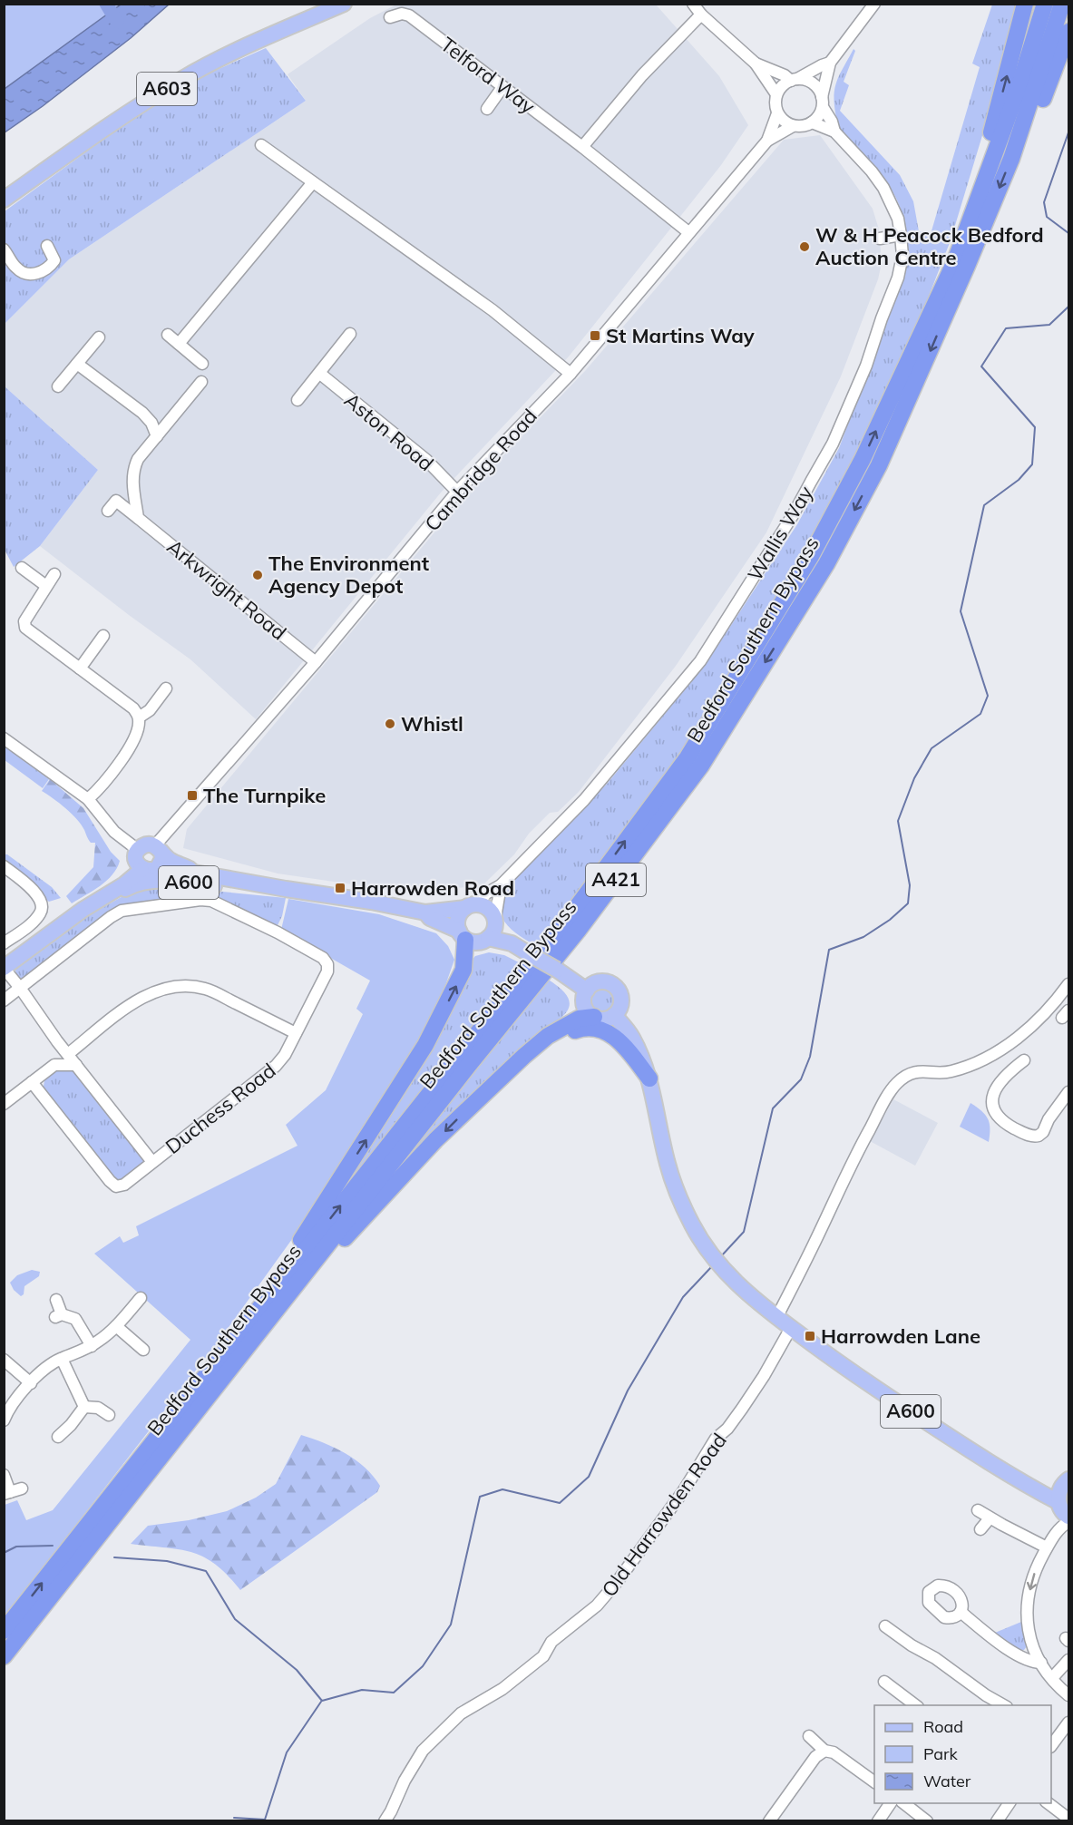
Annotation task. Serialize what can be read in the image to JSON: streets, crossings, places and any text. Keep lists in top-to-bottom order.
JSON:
{
  "streets": {
    "highway": ["Bedford Southern Bypass", "A421"],
    "main road": ["A603", "A600"],
    "street": [
      "Telford Way",
      "Aston Road",
      "Cambridge Road",
      "Wallis Way",
      "Arkwright Road",
      "Duchess Road",
      "Old Harrowden Road"
    ]
  },
  "crossings": [
    ["Telford Way", "Cambridge Road"],
    ["Aston Road", "Cambridge Road"],
    ["Cambridge Road", "Wallis Way"],
    ["Cambridge Road", "Arkwright Road"],
    ["Cambridge Road", "A600"],
    ["Wallis Way", "A421"],
    ["Wallis Way", "A600"],
    ["Bedford Southern Bypass", "A421"],
    ["A421", "A600"],
    ["A600", "Duchess Road"],
    ["A600", "Old Harrowden Road"]
  ],
  "places": {
    "other": ["W & H Peacock Bedford Auction Centre", "The Environment Agency Depot", "Whistl"],
    "transit": [
      "St Martins Way",
      "The Turnpike",
      "Harrowden Road",
      "Harrowden Lane"
    ]
  },
  "legend": ["Road", "Park", "Water"]
}
